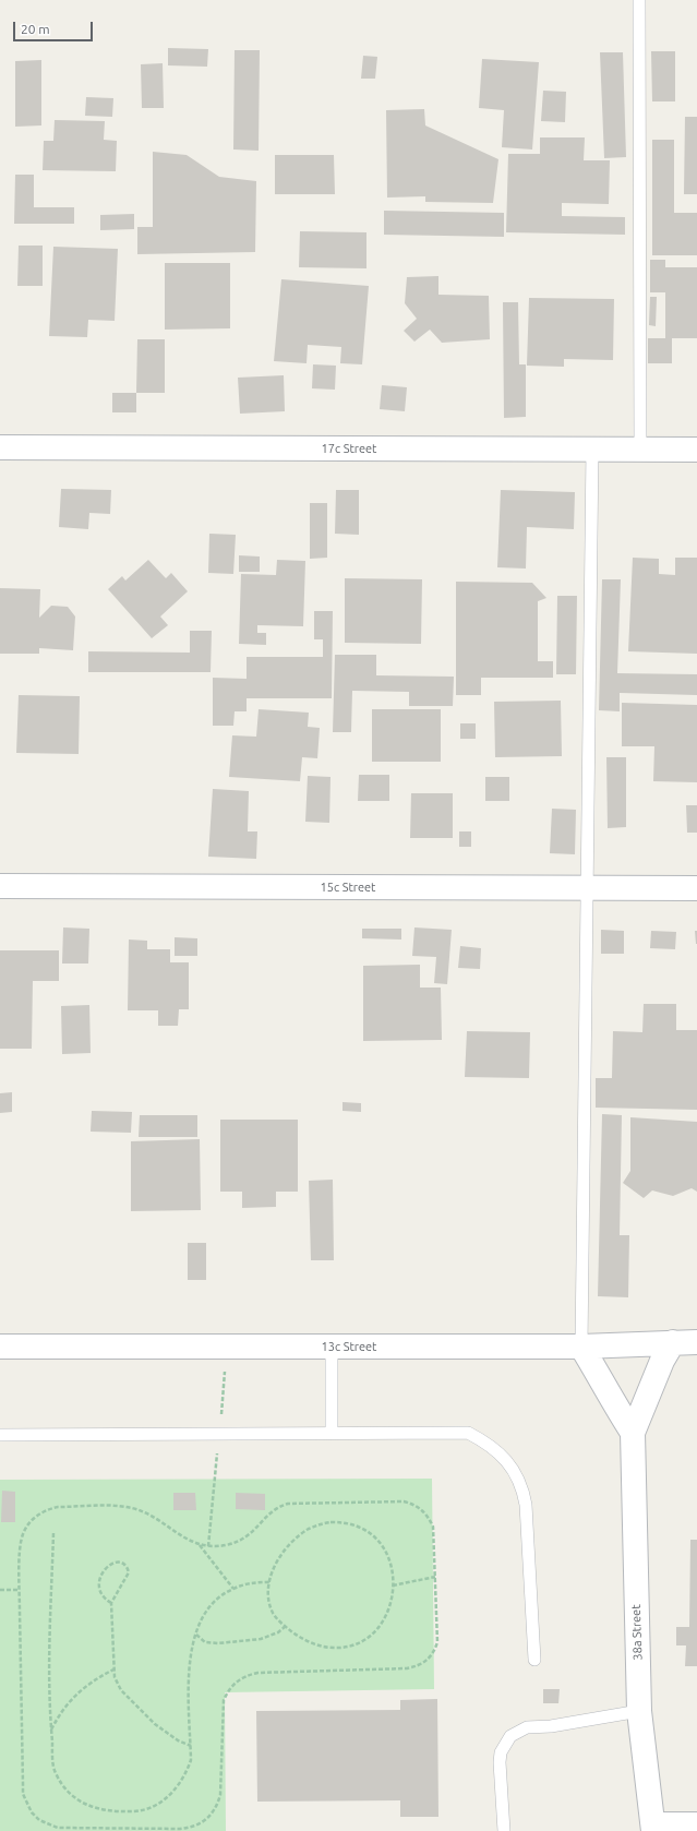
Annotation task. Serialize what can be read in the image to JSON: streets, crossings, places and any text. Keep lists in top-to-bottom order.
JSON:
{
  "streets": {
    "street": [
      "17c Street",
      "15c Street",
      "13c Street",
      "38a Street"
    ]
  },
  "crossings": [
    ["13c Street", "38a Street"]
  ],
  "scale_bar": "20 m"
}
